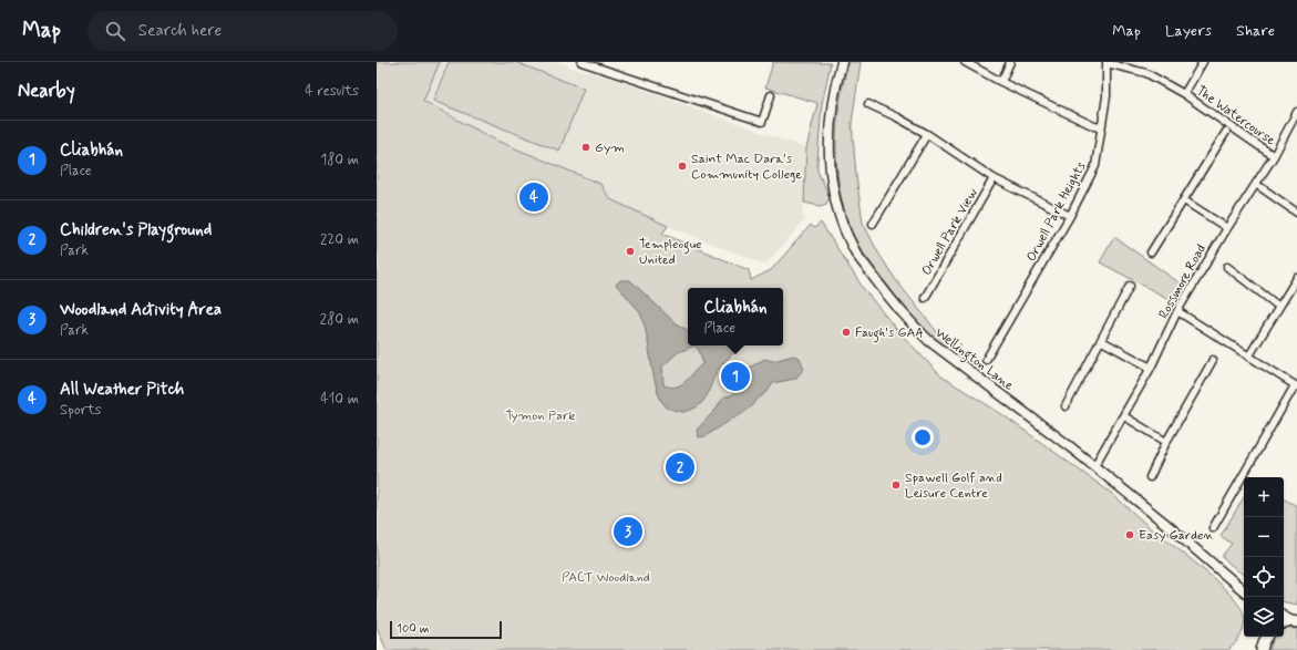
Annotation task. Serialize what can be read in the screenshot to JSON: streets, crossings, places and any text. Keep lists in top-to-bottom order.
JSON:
{
  "streets": {
    "street": [
      "The Watercourse",
      "Orwell Park Heights",
      "Orwell Park View",
      "Rossmore Road",
      "Wellington Lane"
    ]
  },
  "crossings": [
    ["The Watercourse", "Orwell Park Heights"],
    ["The Watercourse", "Rossmore Road"],
    ["Rossmore Road", "Wellington Lane"]
  ],
  "parks": ["Tymon Park", "PACT Woodland"],
  "places": [
    "Gym",
    "Saint Mac Dara's Community College",
    "Templeogue United",
    "Faugh's GAA",
    "Spawell Golf and Leisure Centre",
    "Easy Garden"
  ],
  "scale_bar": "100 m",
  "page": {
    "header": "Map",
    "search": "Search here",
    "nav": ["Map", "Layers", "Share"],
    "heading": ["Nearby", "4 results"],
    "list": [
      {
        "mark": "1",
        "name": "Cliabhán",
        "note": "Place",
        "value": "180 m"
      },
      {
        "mark": "2",
        "name": "Children's Playground",
        "note": "Park",
        "value": "220 m"
      },
      {
        "mark": "3",
        "name": "Woodland Activity Area",
        "note": "Park",
        "value": "280 m"
      },
      {
        "mark": "4",
        "name": "All Weather Pitch",
        "note": "Sports",
        "value": "410 m"
      }
    ],
    "pins": [
      "4",
      "1",
      "2",
      "3"
    ],
    "popup": ["Cliabhán", "Place"],
    "map_buttons": ["+", "−"],
    "scale": "100 m"
  }
}
